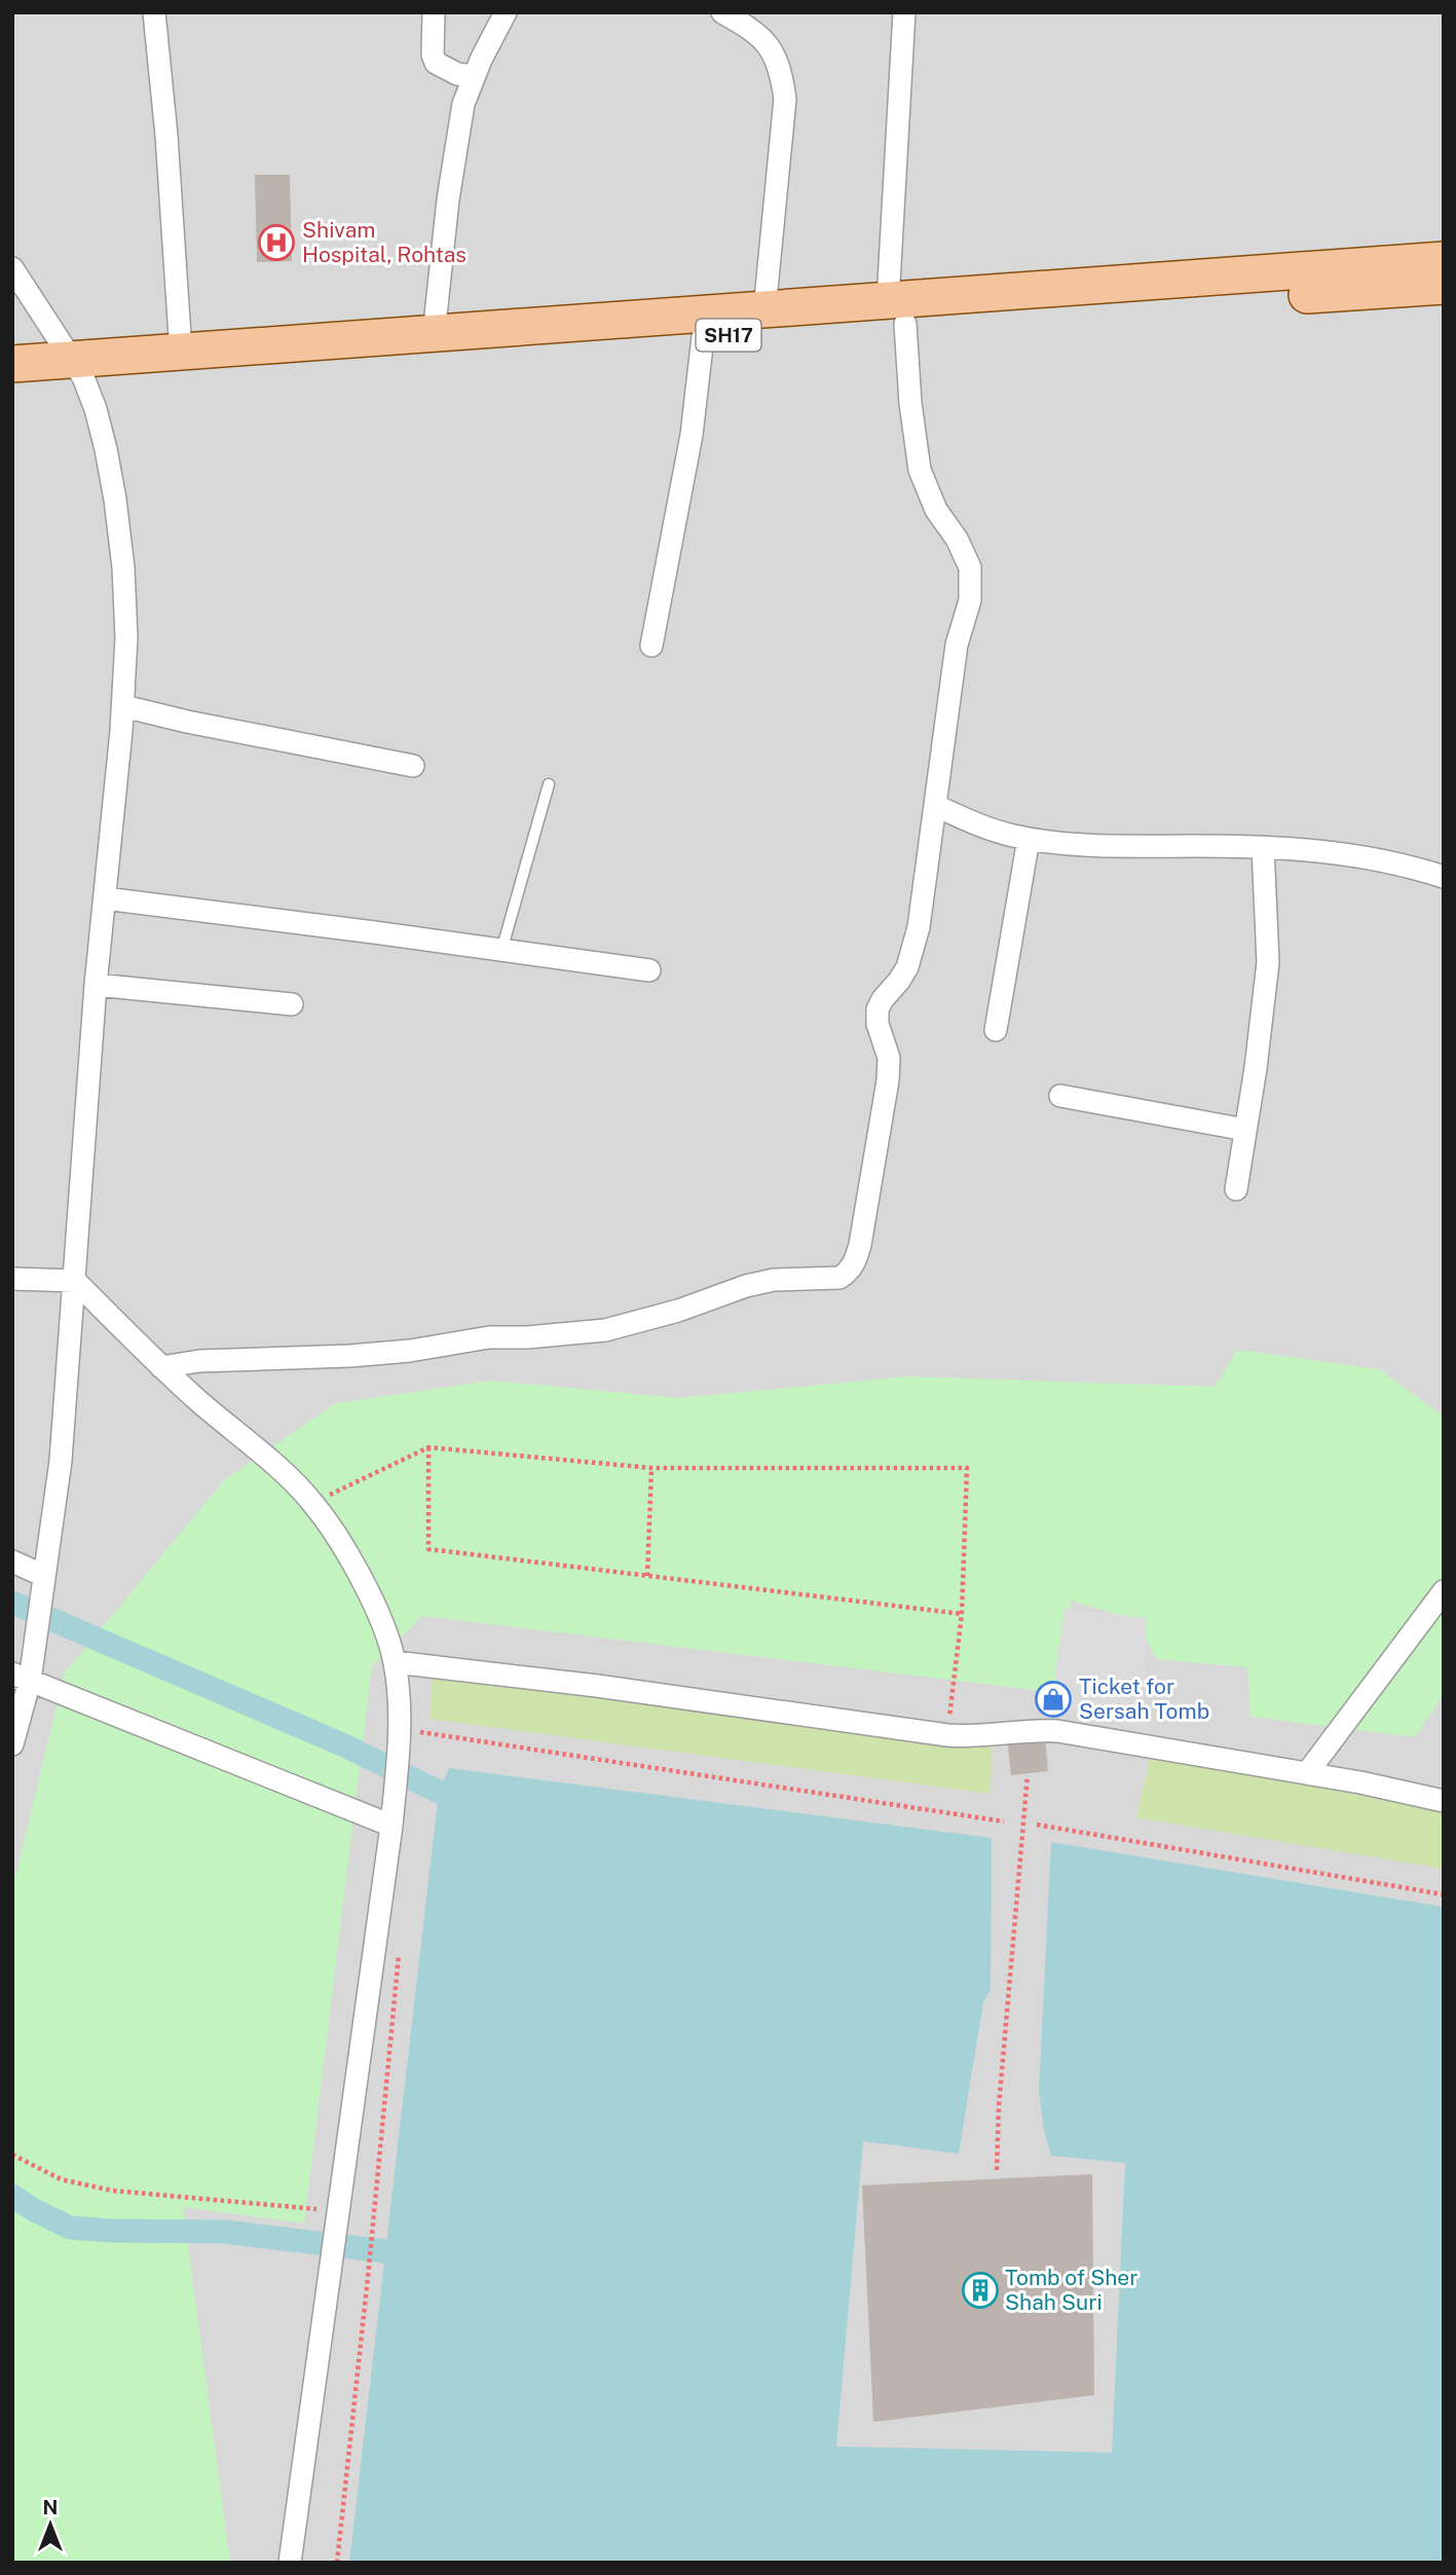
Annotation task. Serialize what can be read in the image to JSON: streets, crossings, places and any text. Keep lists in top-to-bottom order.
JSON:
{
  "streets": {
    "main road": ["SH17"]
  },
  "places": {
    "hospital": ["Shivam Hospital, Rohtas"],
    "shop": ["Ticket for Sersah Tomb"],
    "building": ["Tomb of Sher Shah Suri"]
  },
  "north": "top"
}
